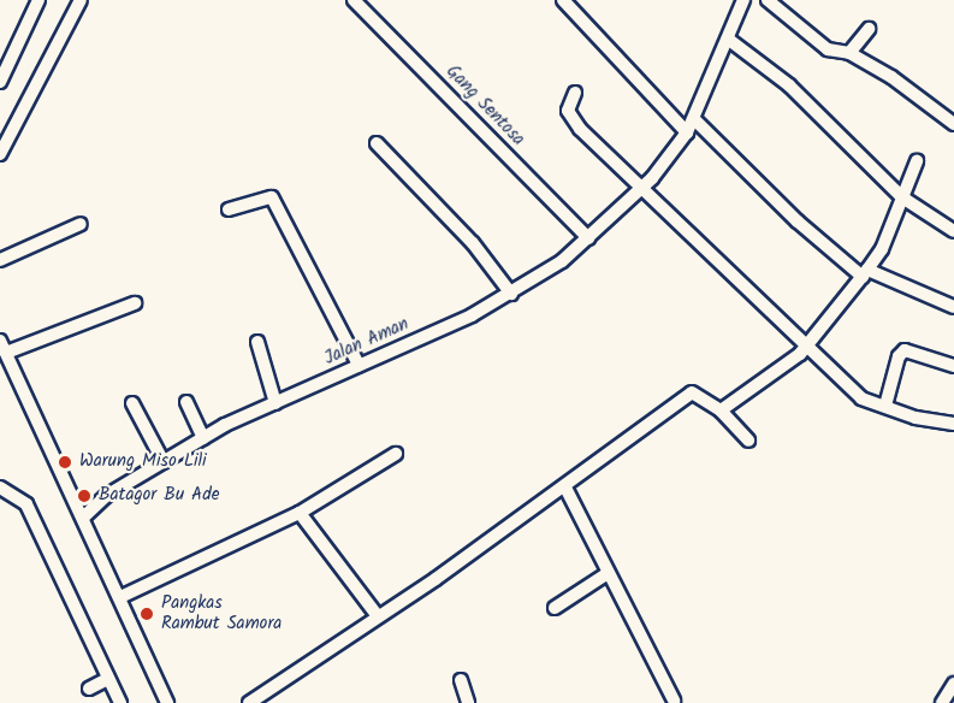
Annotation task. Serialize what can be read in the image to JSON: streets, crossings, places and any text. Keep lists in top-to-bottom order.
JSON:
{
  "streets": {
    "street": ["Gang Sentosa", "Jalan Aman"]
  },
  "crossings": [
    ["Gang Sentosa", "Jalan Aman"]
  ],
  "places": ["Warung Miso Lili", "Batagor Bu Ade", "Pangkas Rambut Samora"]
}
